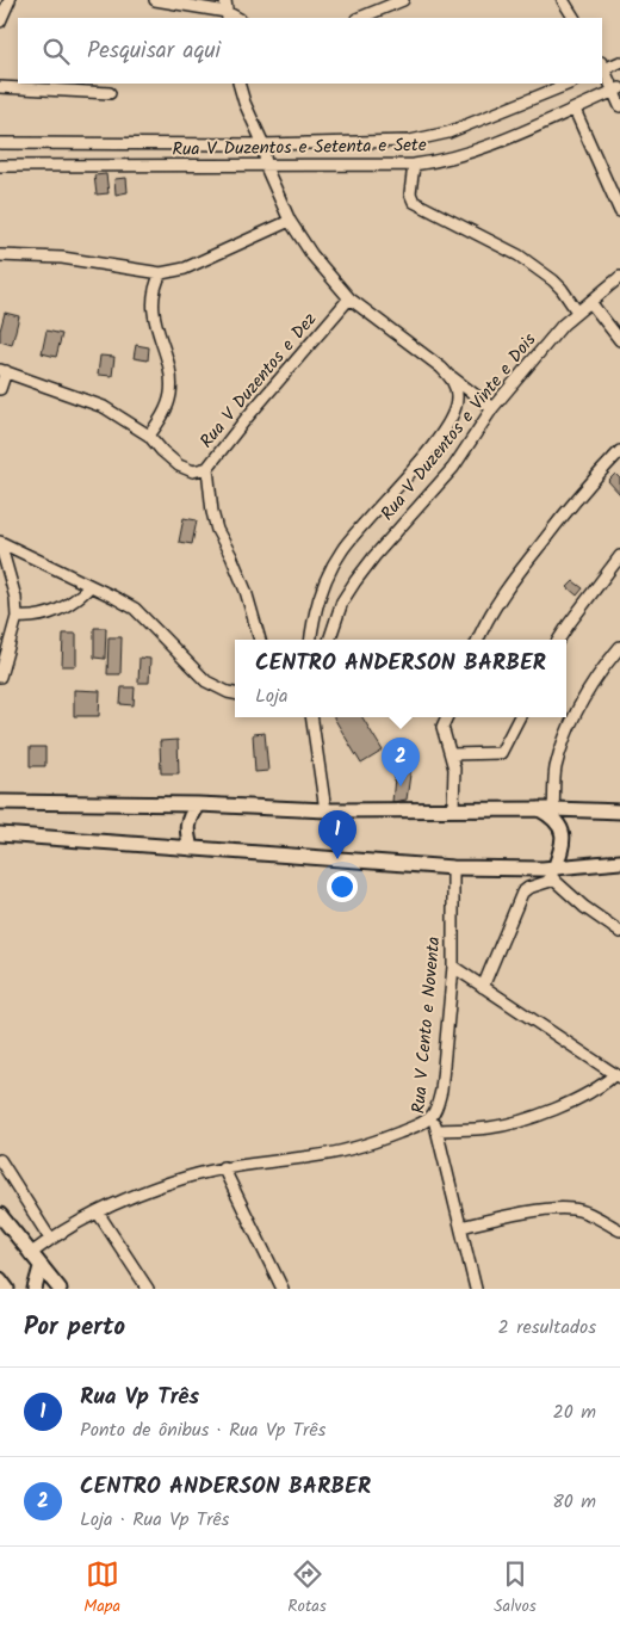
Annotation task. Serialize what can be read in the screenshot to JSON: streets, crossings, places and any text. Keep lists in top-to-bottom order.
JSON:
{
  "streets": {
    "street": [
      "Rua V Duzentos e Setenta e Sete",
      "Rua V Duzentos e Dez",
      "Rua V Duzentos e Vinte e Dois",
      "Rua V Cento e Noventa"
    ]
  },
  "page": {
    "search": "Pesquisar aqui",
    "popup": ["CENTRO ANDERSON BARBER", "Loja"],
    "pins": ["2", "1"],
    "heading": ["Por perto", "2 resultados"],
    "list": [
      {
        "mark": "1",
        "name": "Rua Vp Três",
        "note": "Ponto de ônibus · Rua Vp Três",
        "value": "20 m"
      },
      {
        "mark": "2",
        "name": "CENTRO ANDERSON BARBER",
        "note": "Loja · Rua Vp Três",
        "value": "80 m"
      }
    ],
    "nav": ["Mapa", "Rotas", "Salvos"]
  }
}
